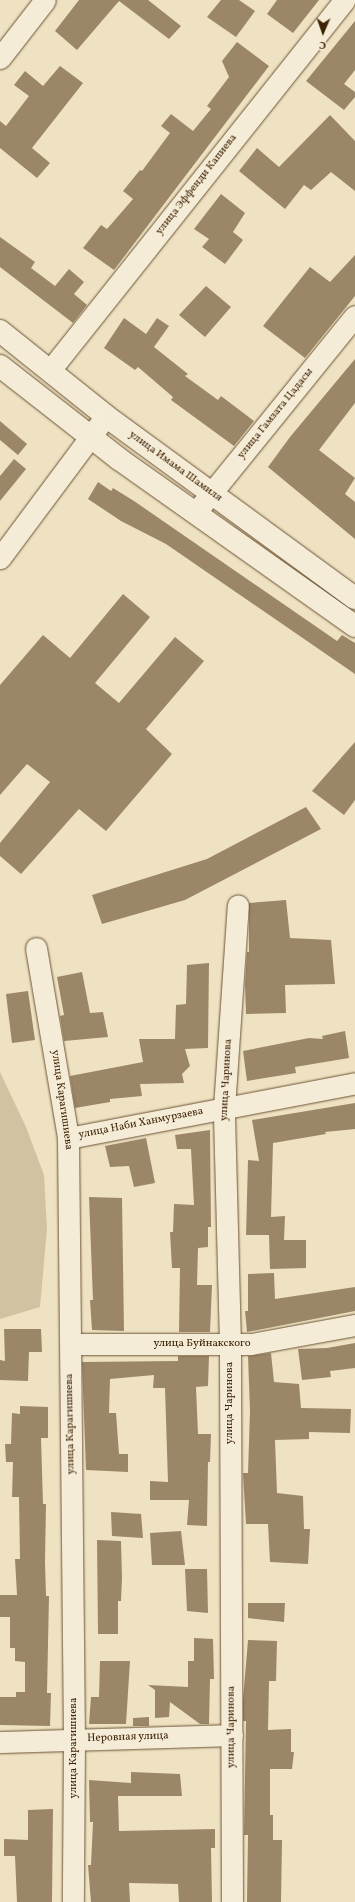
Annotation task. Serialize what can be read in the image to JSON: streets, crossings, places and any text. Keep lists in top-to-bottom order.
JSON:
{
  "streets": {
    "main road": ["улица Имама Шамиля"],
    "street": [
      "улица Эффенди Капиева",
      "улица Гамзата Цадасы",
      "улица Чаринова",
      "улица Карагишиева",
      "улица Наби Ханмурзаева",
      "улица Буйнакского",
      "Неровная улица"
    ]
  },
  "crossings": [
    ["улица Эффенди Капиева", "улица Имама Шамиля"],
    ["улица Чаринова", "улица Наби Ханмурзаева"],
    ["улица Чаринова", "улица Буйнакского"],
    ["улица Чаринова", "Неровная улица"],
    ["улица Карагишиева", "улица Наби Ханмурзаева"],
    ["улица Карагишиева", "улица Буйнакского"],
    ["улица Карагишиева", "Неровная улица"]
  ],
  "north": "bottom"
}
